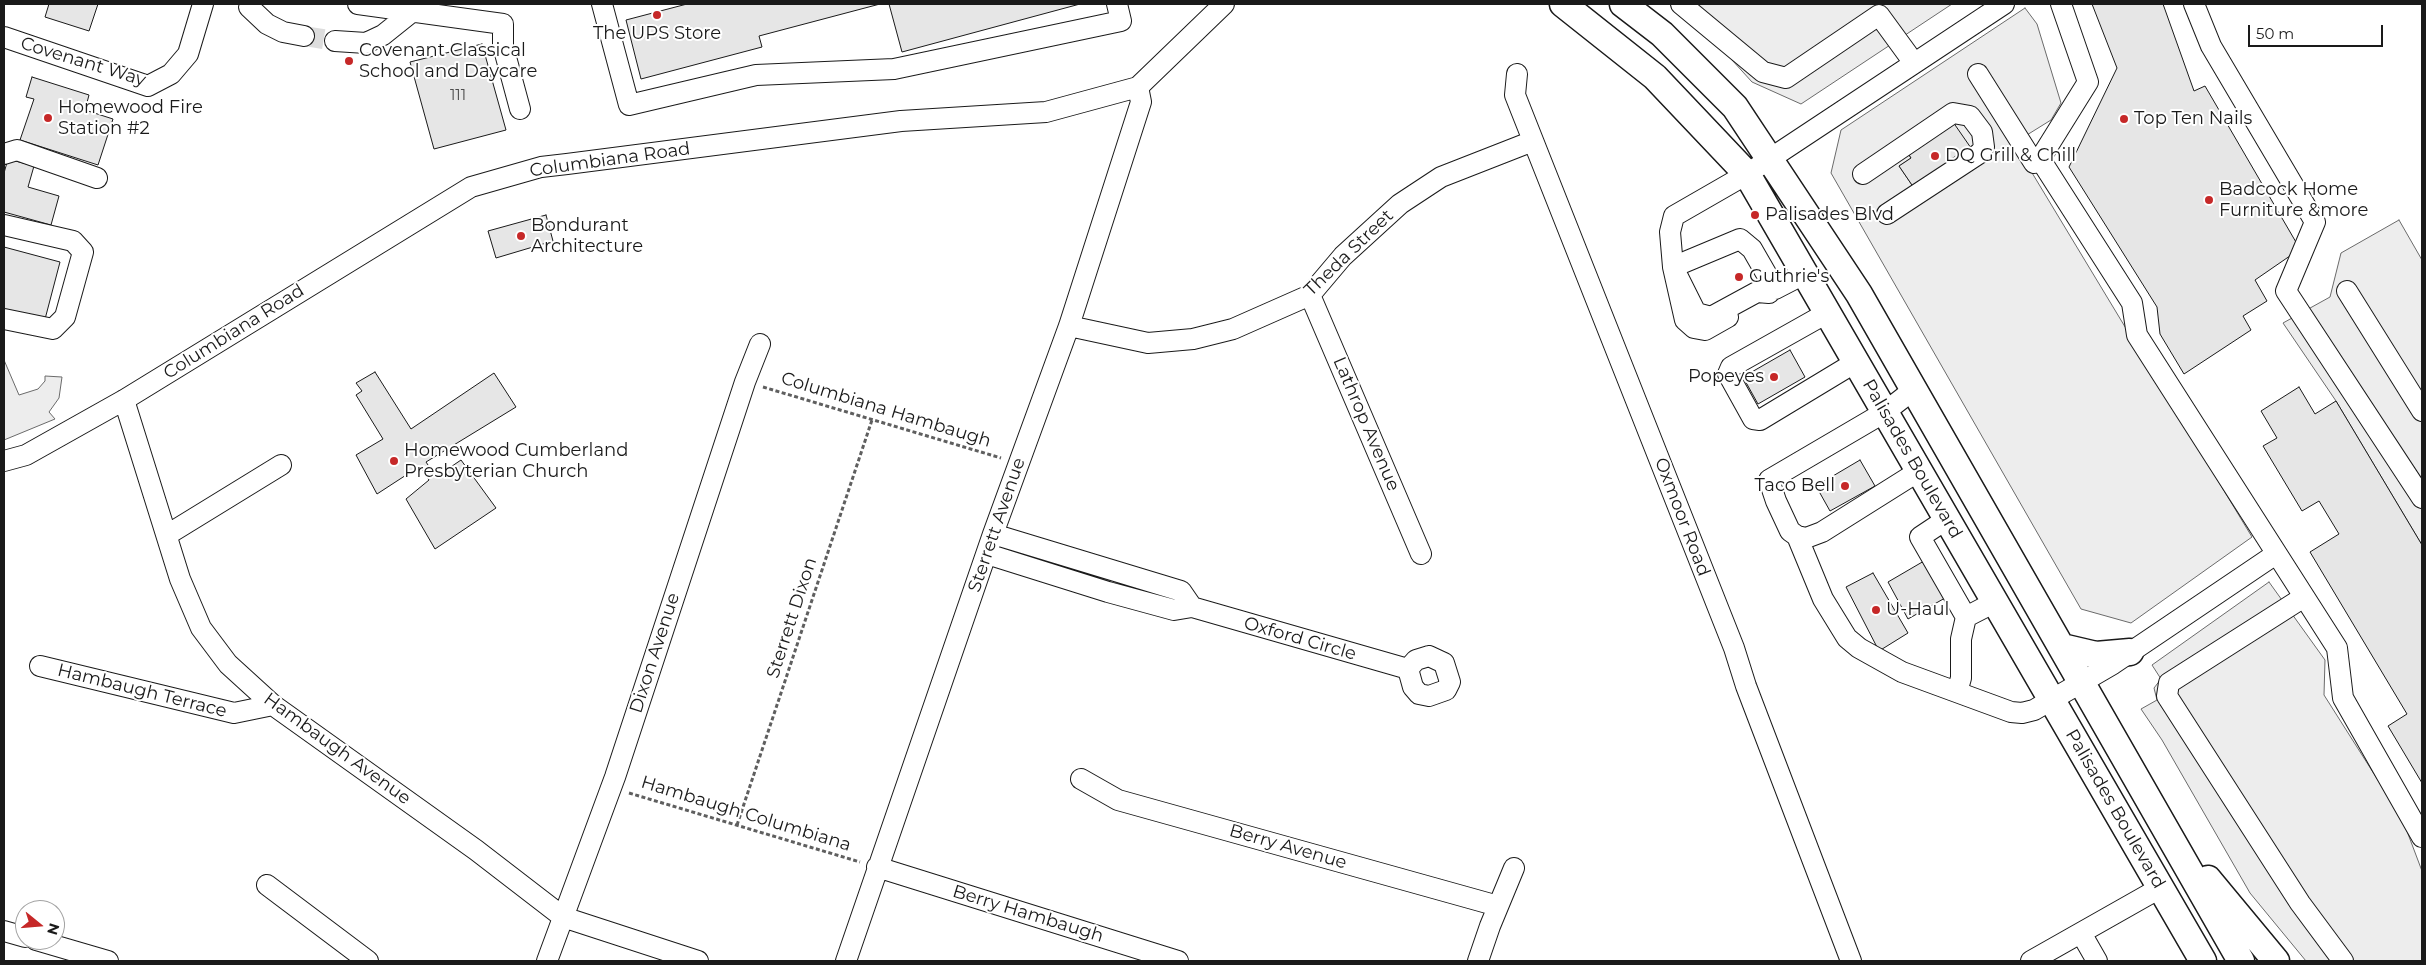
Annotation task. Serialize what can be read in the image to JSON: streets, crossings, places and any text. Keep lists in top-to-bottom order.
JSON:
{
  "streets": {
    "main road": ["Palisades Boulevard"],
    "street": [
      "Covenant Way",
      "Columbiana Road",
      "Theda Street",
      "Lathrop Avenue",
      "Oxmoor Road",
      "Sterrett Avenue",
      "Oxford Circle",
      "Dixon Avenue",
      "Hambaugh Terrace",
      "Hambaugh Avenue",
      "Berry Avenue",
      "Berry Hambaugh"
    ],
    "path": ["Columbiana Hambaugh", "Sterrett Dixon", "Hambaugh Columbiana"]
  },
  "crossings": [
    ["Columbiana Road", "Sterrett Avenue"],
    ["Columbiana Road", "Hambaugh Avenue"],
    ["Theda Street", "Lathrop Avenue"],
    ["Theda Street", "Oxmoor Road"],
    ["Theda Street", "Sterrett Avenue"],
    ["Columbiana Hambaugh", "Sterrett Avenue"],
    ["Columbiana Hambaugh", "Sterrett Dixon"],
    ["Columbiana Hambaugh", "Dixon Avenue"],
    ["Sterrett Avenue", "Oxford Circle"],
    ["Sterrett Avenue", "Hambaugh Columbiana"],
    ["Sterrett Avenue", "Berry Hambaugh"],
    ["Sterrett Dixon", "Hambaugh Columbiana"],
    ["Dixon Avenue", "Hambaugh Avenue"],
    ["Dixon Avenue", "Hambaugh Columbiana"],
    ["Hambaugh Terrace", "Hambaugh Avenue"],
    ["Hambaugh Columbiana", "Berry Hambaugh"]
  ],
  "places": [
    "The UPS Store",
    "Covenant Classical School and Daycare",
    "Homewood Fire Station #2",
    "Top Ten Nails",
    "DQ Grill & Chill",
    "Badcock Home Furniture &more",
    "Palisades Blvd",
    "Bondurant Architecture",
    "Guthrie's",
    "Popeyes",
    "Homewood Cumberland Presbyterian Church",
    "Taco Bell",
    "U-Haul"
  ],
  "house_numbers": ["111"],
  "scale_bar": "50 m",
  "north": "right"
}
